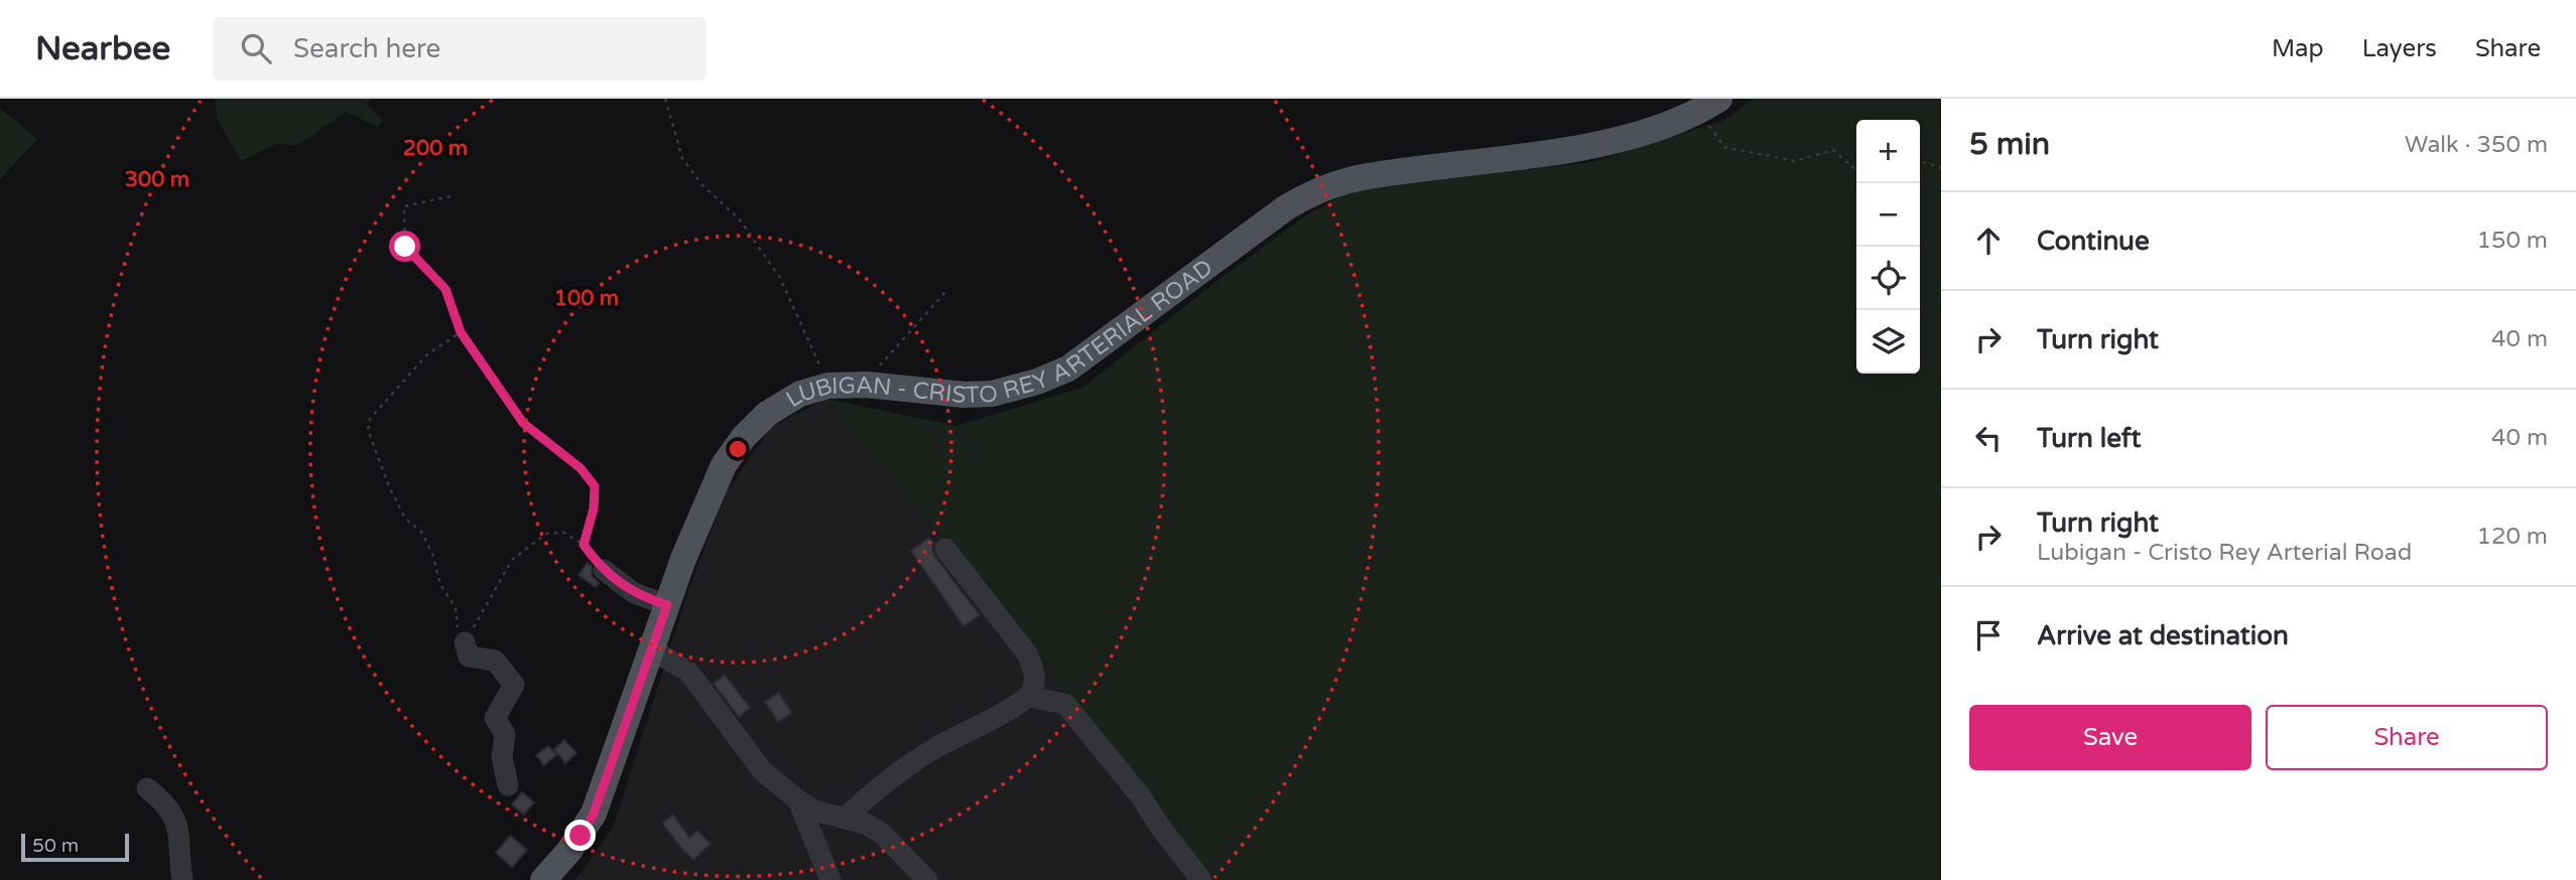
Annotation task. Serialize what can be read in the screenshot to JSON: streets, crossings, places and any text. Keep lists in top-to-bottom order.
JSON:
{
  "streets": {
    "main road": ["LUBIGAN - CRISTO REY ARTERIAL ROAD"]
  },
  "scale_bar": "50 m",
  "page": {
    "header": "Nearbee",
    "search": "Search here",
    "nav": ["Map", "Layers", "Share"],
    "heading": ["5 min", "Walk · 350 m"],
    "map_buttons": ["+", "−"],
    "list": [
      ["Continue", "150 m"],
      ["Turn right", "40 m"],
      ["Turn left", "40 m"],
      ["Turn right", "Lubigan - Cristo Rey Arterial Road", "120 m"],
      "Arrive at destination"
    ],
    "buttons": ["Save", "Share"],
    "scale": "50 m"
  },
  "rings": ["200 m", "300 m", "100 m"]
}
